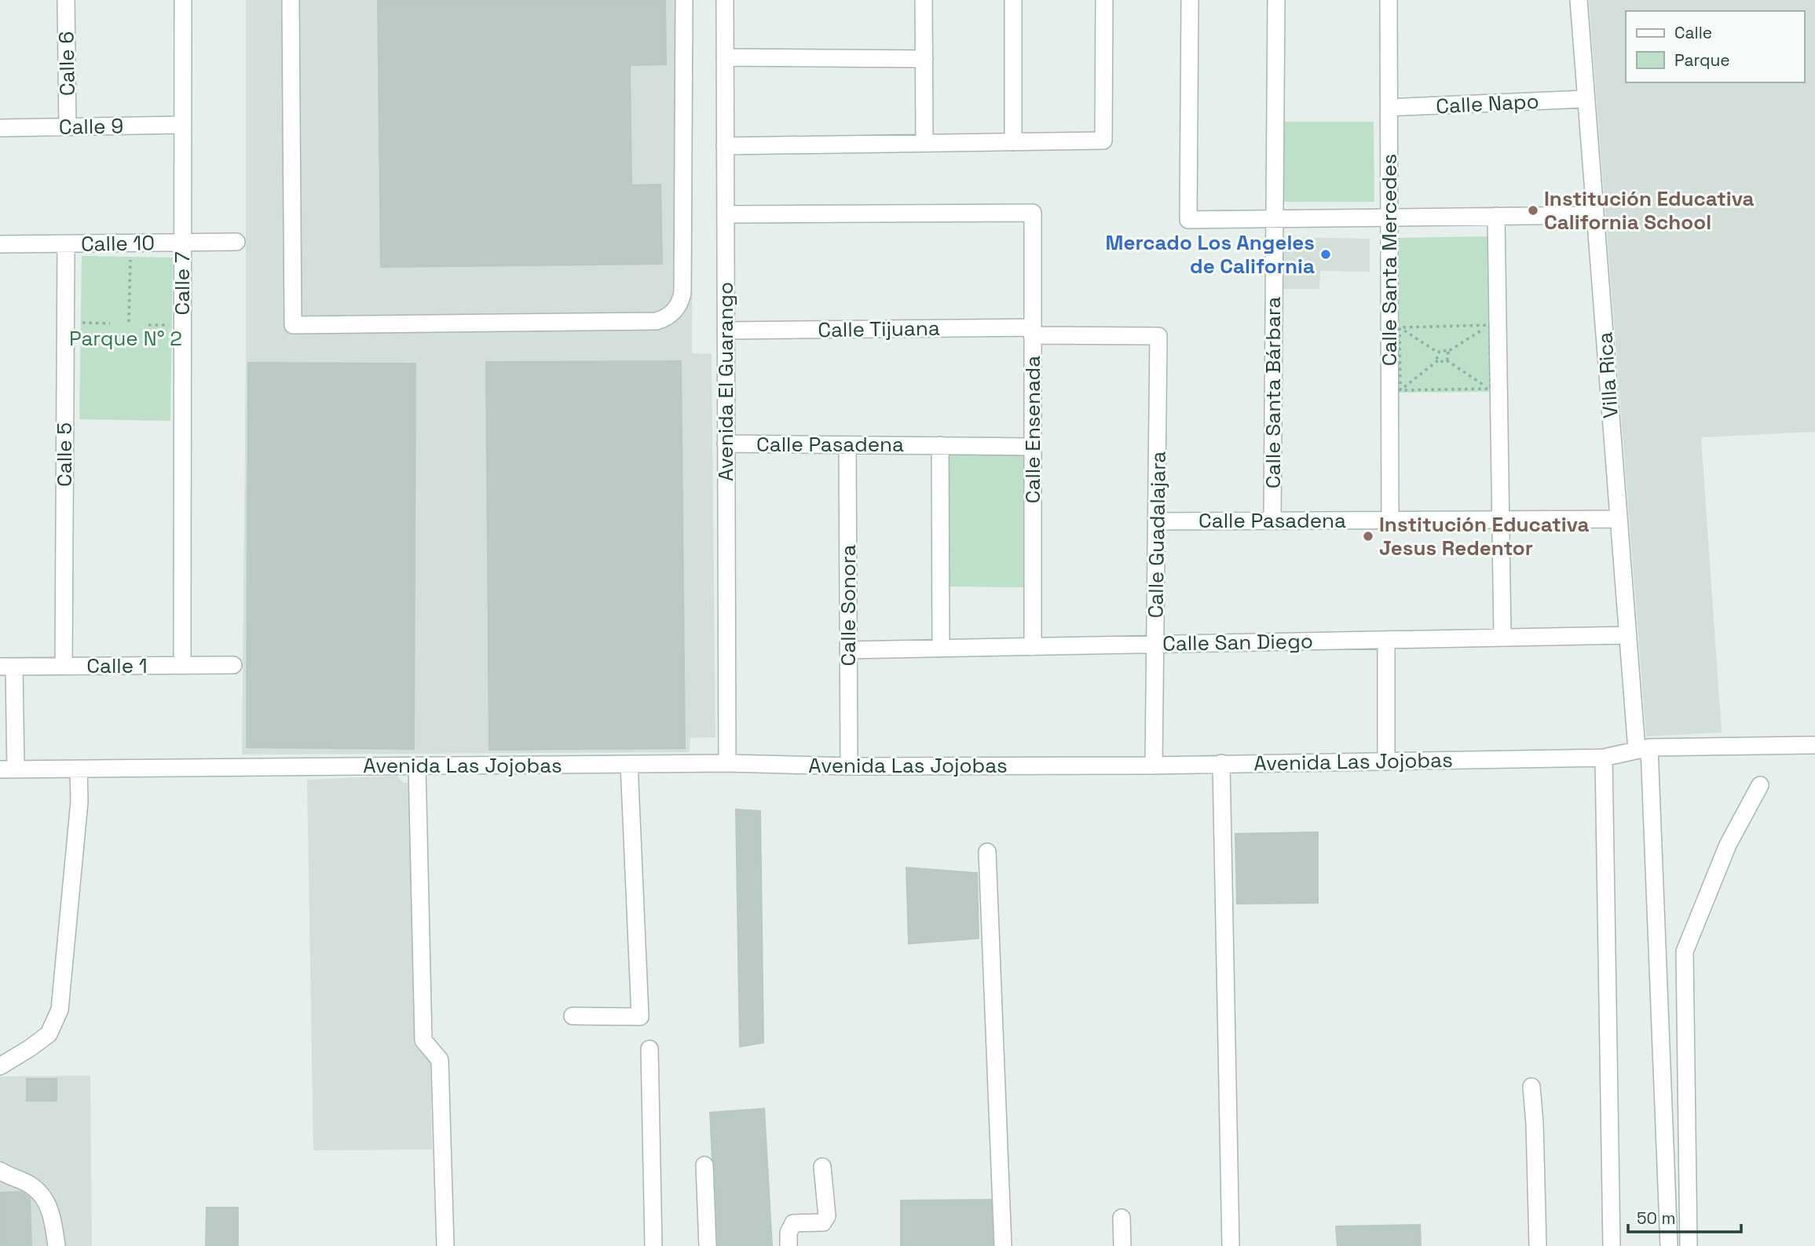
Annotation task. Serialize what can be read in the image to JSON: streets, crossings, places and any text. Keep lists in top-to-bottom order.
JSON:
{
  "streets": {
    "street": [
      "Calle 6",
      "Calle Napo",
      "Calle 9",
      "Calle 10",
      "Calle Santa Mercedes",
      "Calle 7",
      "Calle Tijuana",
      "Villa Rica",
      "Avenida El Guarango",
      "Calle Santa Bárbara",
      "Calle Ensenada",
      "Calle Pasadena",
      "Calle 5",
      "Calle Guadalajara",
      "Calle Sonora",
      "Calle San Diego",
      "Calle 1",
      "Avenida Las Jojobas"
    ]
  },
  "crossings": [
    ["Calle 6", "Calle 9"],
    ["Calle Napo", "Calle Santa Mercedes"],
    ["Calle Napo", "Villa Rica"],
    ["Calle 9", "Calle 7"],
    ["Calle 10", "Calle 7"],
    ["Calle 10", "Calle 5"],
    ["Calle Santa Mercedes", "Calle Pasadena"],
    ["Calle 7", "Calle 1"],
    ["Calle Tijuana", "Avenida El Guarango"],
    ["Calle Tijuana", "Calle Ensenada"],
    ["Calle Tijuana", "Calle Guadalajara"],
    ["Villa Rica", "Calle Pasadena"],
    ["Villa Rica", "Calle San Diego"],
    ["Villa Rica", "Avenida Las Jojobas"],
    ["Avenida El Guarango", "Calle Ensenada"],
    ["Avenida El Guarango", "Calle Pasadena"],
    ["Avenida El Guarango", "Avenida Las Jojobas"],
    ["Calle Santa Bárbara", "Calle Pasadena"],
    ["Calle Ensenada", "Calle Pasadena"],
    ["Calle Ensenada", "Calle San Diego"],
    ["Calle Pasadena", "Calle Guadalajara"],
    ["Calle Pasadena", "Calle Sonora"],
    ["Calle 5", "Calle 1"],
    ["Calle Guadalajara", "Calle San Diego"],
    ["Calle Guadalajara", "Avenida Las Jojobas"],
    ["Calle Sonora", "Calle San Diego"],
    ["Calle Sonora", "Avenida Las Jojobas"]
  ],
  "parks": ["Parque N° 2"],
  "places": ["Institución Educativa California School", "Mercado Los Angeles de California", "Institución Educativa Jesus Redentor"],
  "legend": ["Calle", "Parque"],
  "scale_bar": "50 m"
}
